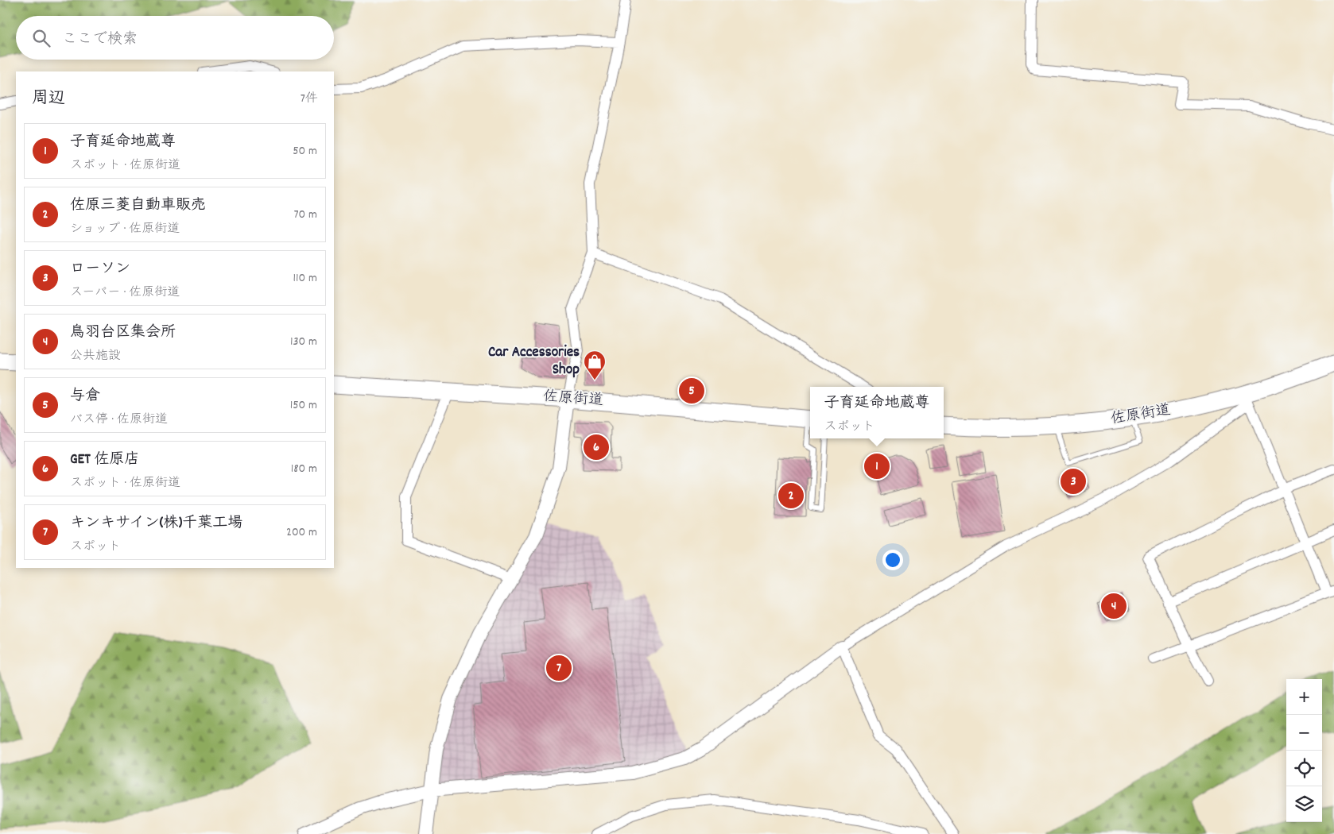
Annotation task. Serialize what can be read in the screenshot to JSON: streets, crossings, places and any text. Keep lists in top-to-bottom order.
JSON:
{
  "streets": {
    "highway": ["佐原街道"]
  },
  "places": {
    "shop": ["Car Accessories Shop"]
  },
  "page": {
    "search": "ここで検索",
    "heading": ["周辺", "7件"],
    "list": [
      {
        "mark": "1",
        "name": "子育延命地蔵尊",
        "note": "スポット · 佐原街道",
        "value": "50 m"
      },
      {
        "mark": "2",
        "name": "佐原三菱自動車販売",
        "note": "ショップ · 佐原街道",
        "value": "70 m"
      },
      {
        "mark": "3",
        "name": "ローソン",
        "note": "スーパー · 佐原街道",
        "value": "110 m"
      },
      {
        "mark": "4",
        "name": "鳥羽台区集会所",
        "note": "公共施設",
        "value": "130 m"
      },
      {
        "mark": "5",
        "name": "与倉",
        "note": "バス停 · 佐原街道",
        "value": "150 m"
      },
      {
        "mark": "6",
        "name": "GET 佐原店",
        "note": "スポット · 佐原街道",
        "value": "180 m"
      },
      {
        "mark": "7",
        "name": "キンキサイン(株)千葉工場",
        "note": "スポット",
        "value": "200 m"
      }
    ],
    "pins": [
      "5",
      "6",
      "1",
      "3",
      "2",
      "4",
      "7"
    ],
    "popup": ["子育延命地蔵尊", "スポット"],
    "map_buttons": ["+", "−"]
  }
}
